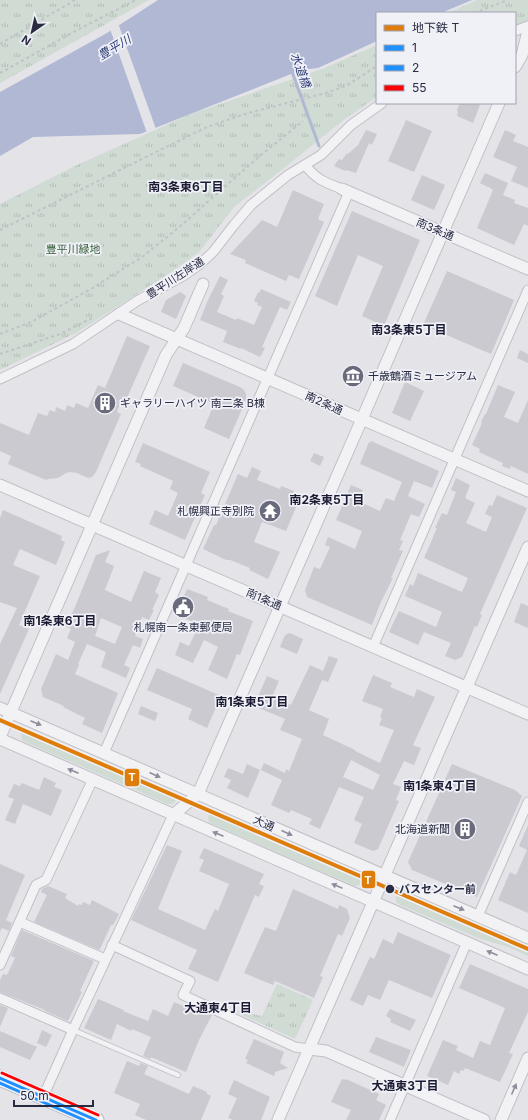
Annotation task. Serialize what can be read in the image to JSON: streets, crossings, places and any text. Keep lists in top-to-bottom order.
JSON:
{
  "streets": {
    "street": [
      "南3条通",
      "豊平川左岸通",
      "南2条通",
      "南1条通",
      "大通"
    ]
  },
  "crossings": [
    ["豊平川左岸通", "南2条通"]
  ],
  "districts": [
    "南3条東6丁目",
    "南3条東5丁目",
    "南2条東5丁目",
    "南1条東6丁目",
    "南1条東5丁目",
    "南1条東4丁目",
    "大通東4丁目",
    "大通東3丁目"
  ],
  "water": ["豊平川", "水道橋"],
  "parks": ["豊平川緑地"],
  "places": {
    "museum": ["千歳鶴酒ミュージアム"],
    "building": ["ギャラリーハイツ 南二条 B棟", "北海道新聞"],
    "temple": ["札幌興正寺別院"],
    "public building": ["札幌南一条東郵便局"],
    "other": ["バスセンター前"]
  },
  "lines": [
    "metro line T",
    "transit line 55",
    "transit line 1",
    "transit line 2"
  ],
  "legend": [
    "地下鉄 T",
    "1",
    "2",
    "55"
  ],
  "scale_bar": "50 m",
  "north": "bottom left"
}
